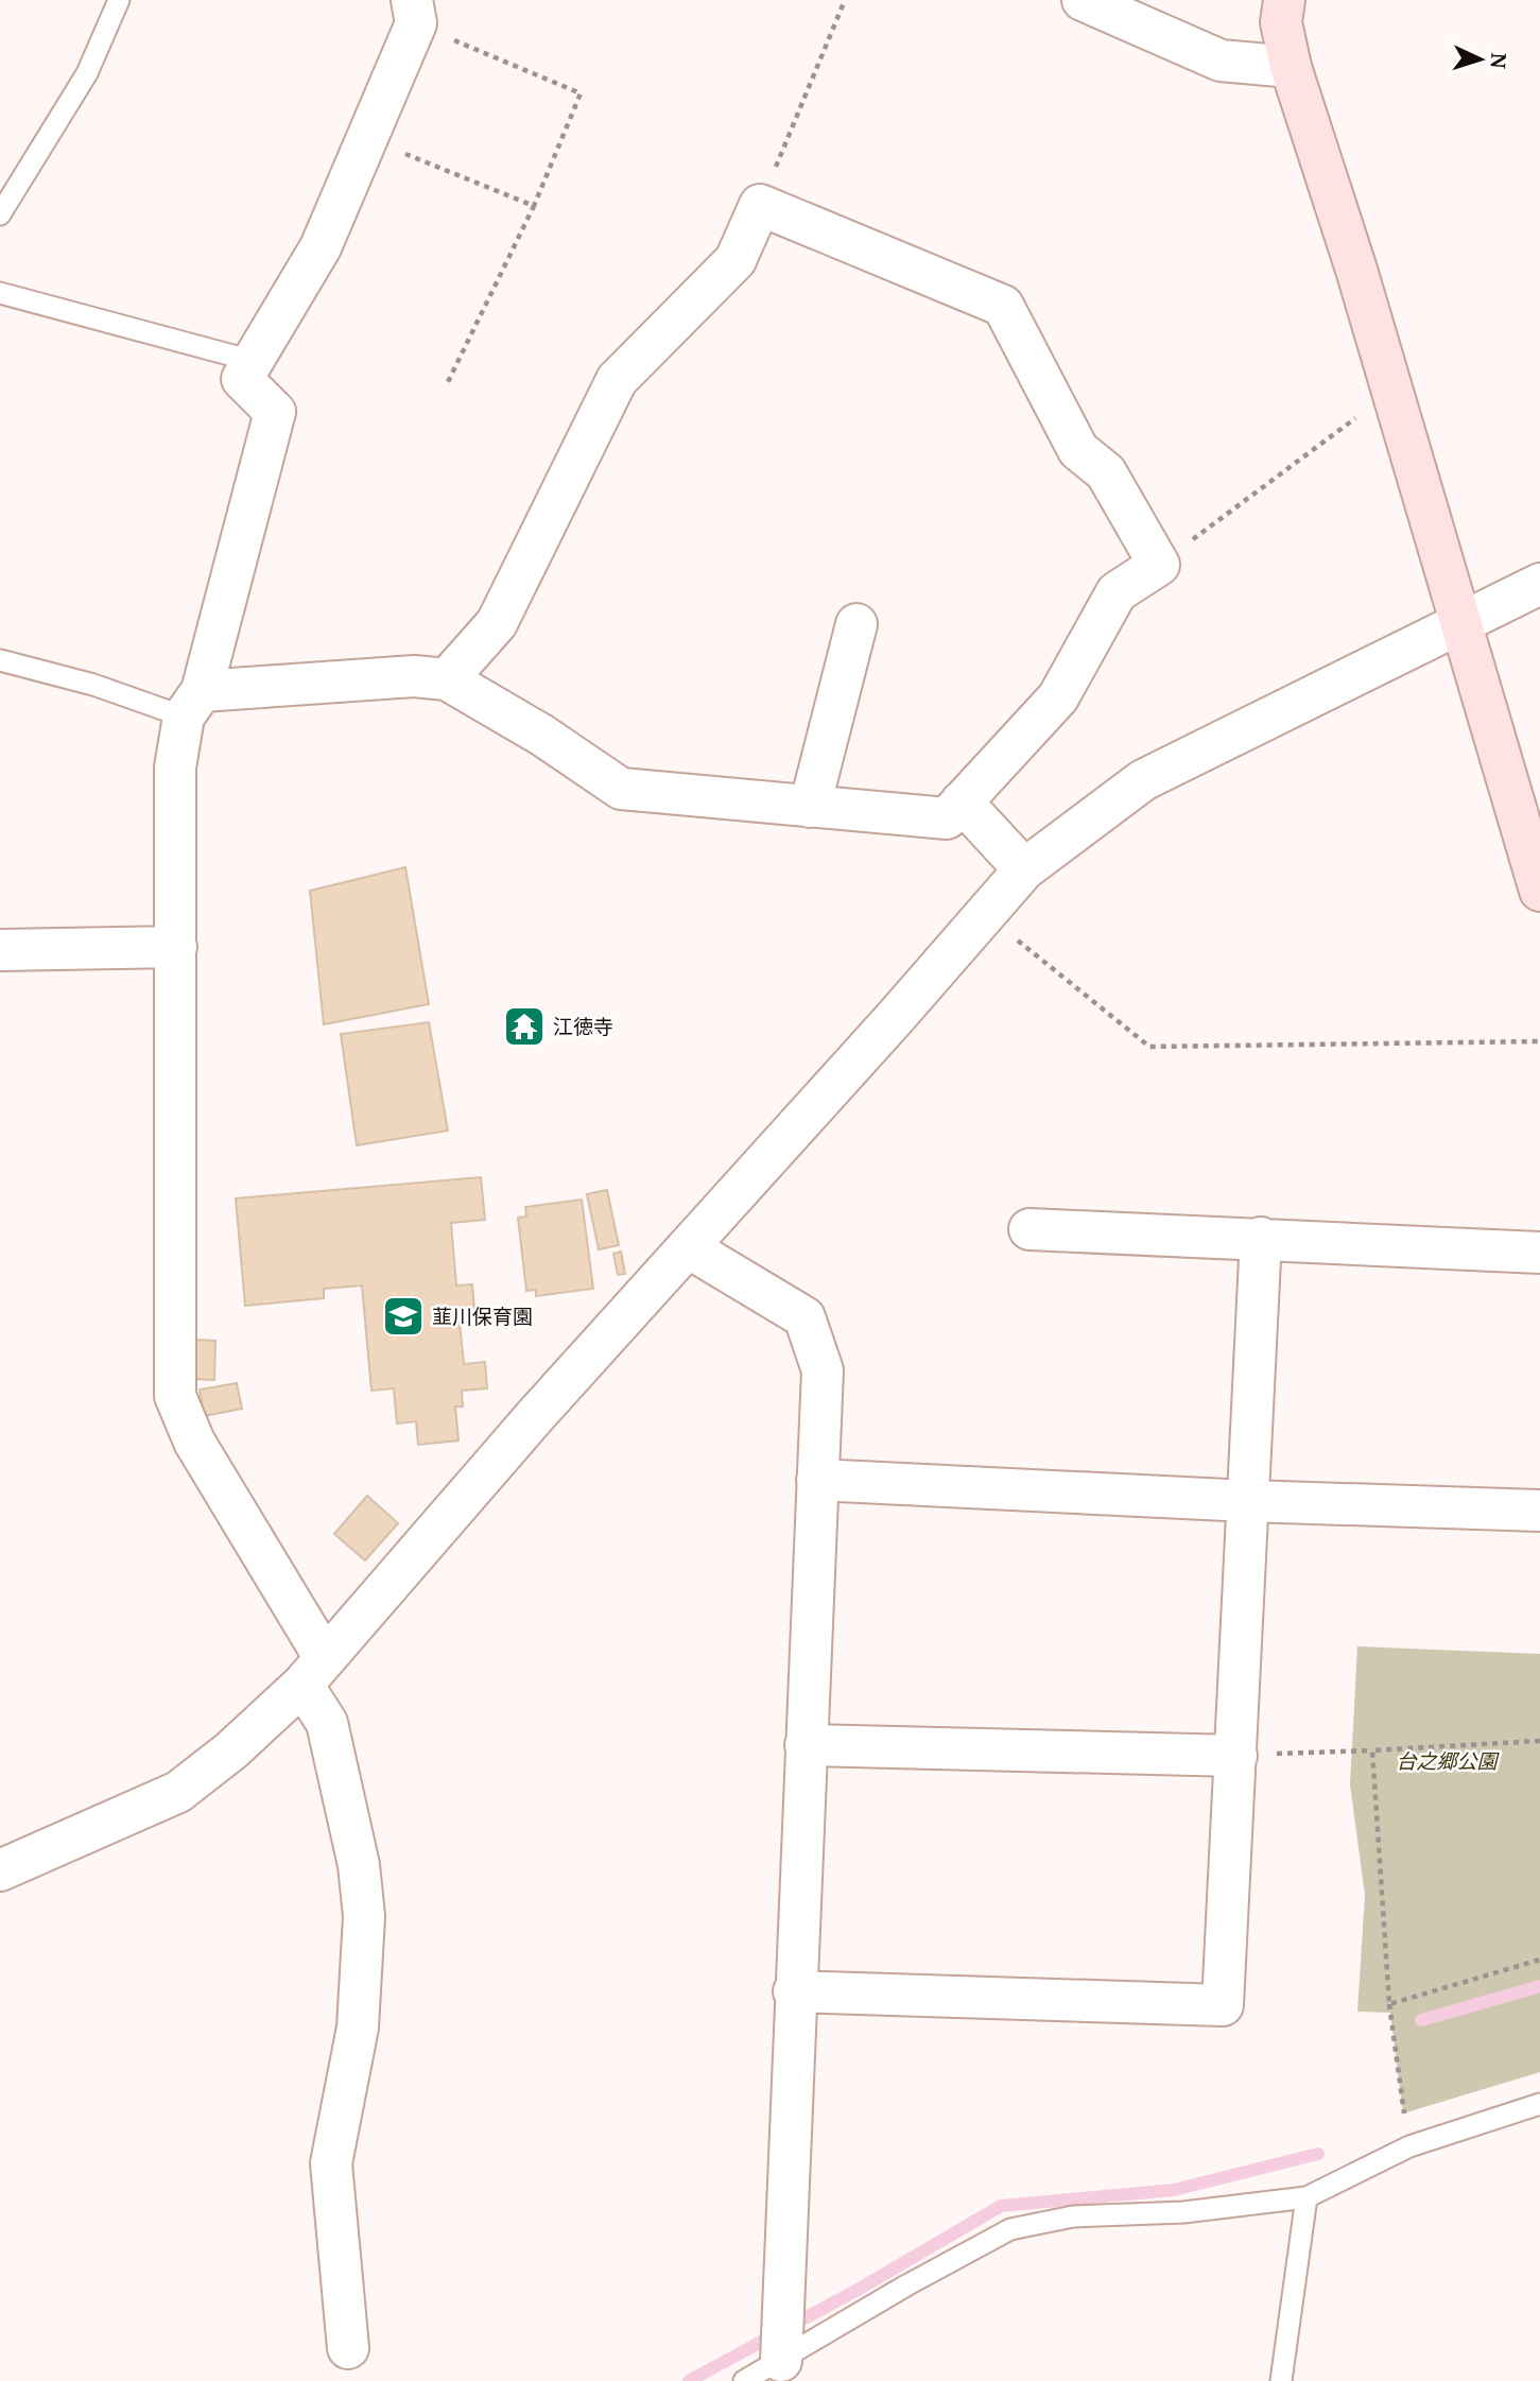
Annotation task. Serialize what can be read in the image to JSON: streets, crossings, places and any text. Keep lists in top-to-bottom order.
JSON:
{
  "parks": ["台之郷公園"],
  "places": {
    "temple": ["江徳寺"],
    "school or university": ["韮川保育園"]
  },
  "north": "right"
}
